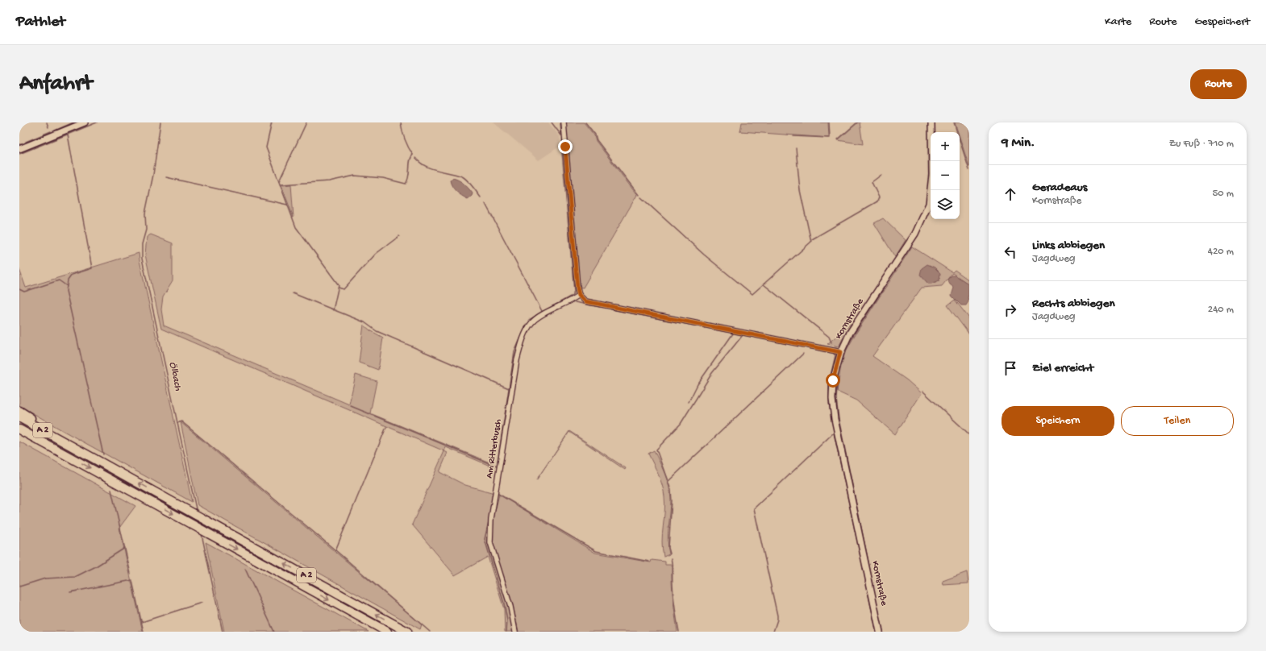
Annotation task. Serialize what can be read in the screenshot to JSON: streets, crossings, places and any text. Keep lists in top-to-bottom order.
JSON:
{
  "streets": {
    "highway": ["A 2"],
    "street": ["Kornstraße", "Am Ritterbusch"]
  },
  "water": ["Ölbach"],
  "page": {
    "header": "Pathlet",
    "nav": ["Karte", "Route", "Gespeichert"],
    "buttons": [
      "Route",
      ["Speichern", "Teilen"]
    ],
    "title": "Anfahrt",
    "heading": ["9 Min.", "Zu Fuß · 710 m"],
    "map_buttons": ["+", "−"],
    "list": [
      ["Geradeaus", "Kornstraße", "50 m"],
      ["Links abbiegen", "Jagdweg", "420 m"],
      ["Rechts abbiegen", "Jagdweg", "240 m"],
      "Ziel erreicht"
    ]
  }
}
